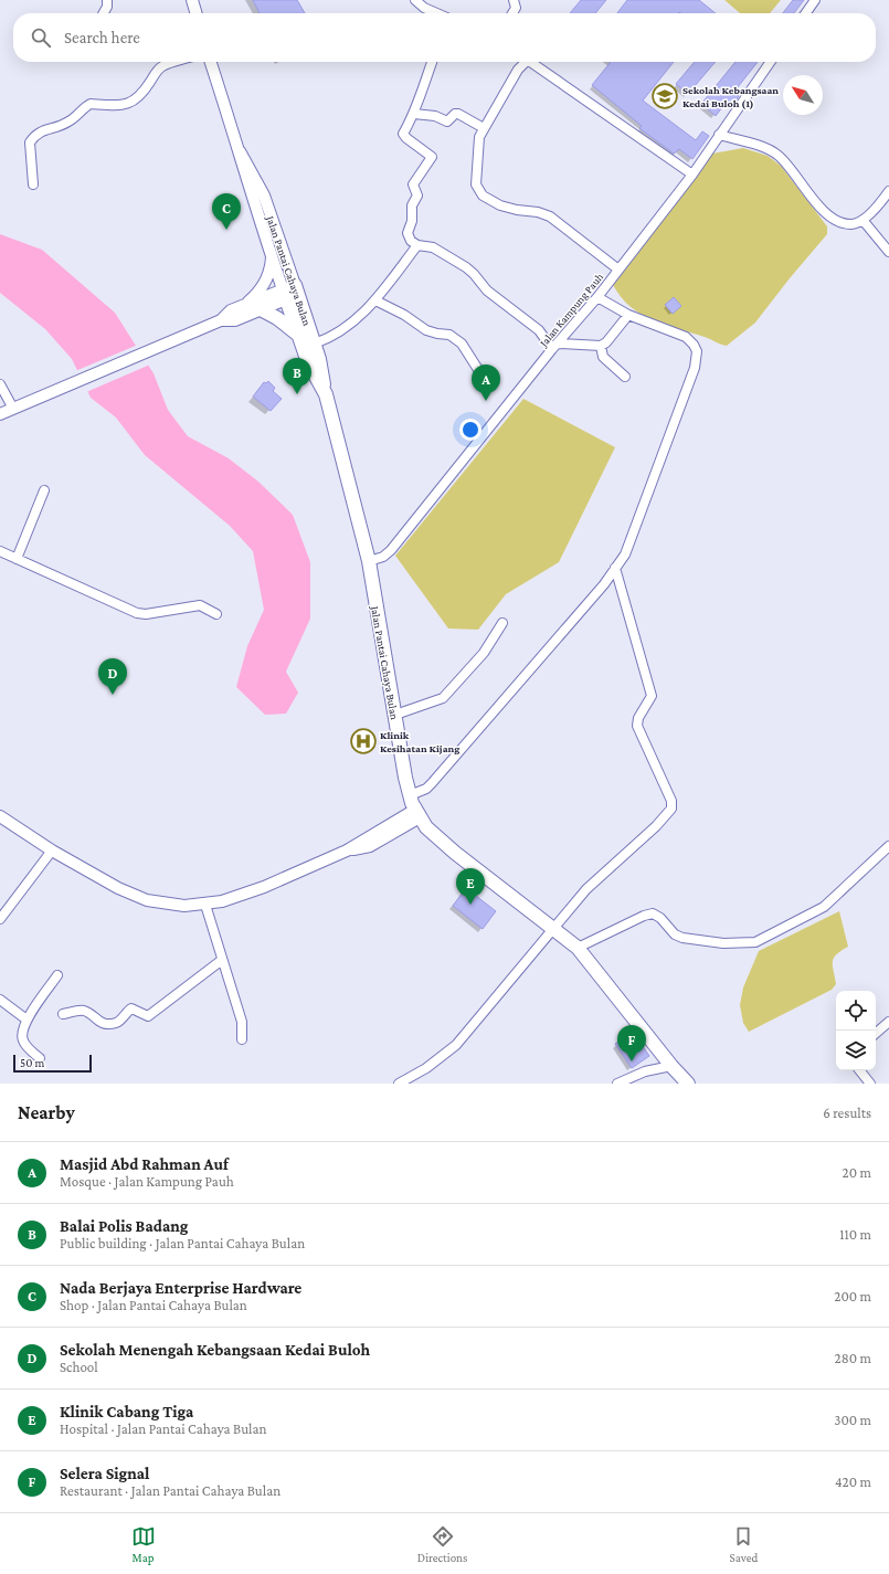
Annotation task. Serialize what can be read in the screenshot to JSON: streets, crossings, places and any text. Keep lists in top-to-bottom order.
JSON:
{
  "streets": {
    "main road": ["Jalan Pantai Cahaya Bulan"],
    "street": ["Jalan Kampung Pauh"]
  },
  "crossings": [
    ["Jalan Pantai Cahaya Bulan", "Jalan Kampung Pauh"]
  ],
  "places": {
    "school or university": ["Sekolah Kebangsaan Kedai Buloh (1)"],
    "hospital": ["Klinik Kesihatan Kijang"]
  },
  "scale_bar": "50 m",
  "north": "top left",
  "page": {
    "search": "Search here",
    "pins": [
      "C",
      "B",
      "A",
      "D",
      "E",
      "F"
    ],
    "scale": "50 m",
    "heading": ["Nearby", "6 results"],
    "list": [
      {
        "mark": "A",
        "name": "Masjid Abd Rahman Auf",
        "note": "Mosque · Jalan Kampung Pauh",
        "value": "20 m"
      },
      {
        "mark": "B",
        "name": "Balai Polis Badang",
        "note": "Public building · Jalan Pantai Cahaya Bulan",
        "value": "110 m"
      },
      {
        "mark": "C",
        "name": "Nada Berjaya Enterprise Hardware",
        "note": "Shop · Jalan Pantai Cahaya Bulan",
        "value": "200 m"
      },
      {
        "mark": "D",
        "name": "Sekolah Menengah Kebangsaan Kedai Buloh",
        "note": "School",
        "value": "280 m"
      },
      {
        "mark": "E",
        "name": "Klinik Cabang Tiga",
        "note": "Hospital · Jalan Pantai Cahaya Bulan",
        "value": "300 m"
      },
      {
        "mark": "F",
        "name": "Selera Signal",
        "note": "Restaurant · Jalan Pantai Cahaya Bulan",
        "value": "420 m"
      }
    ],
    "nav": ["Map", "Directions", "Saved"]
  }
}
